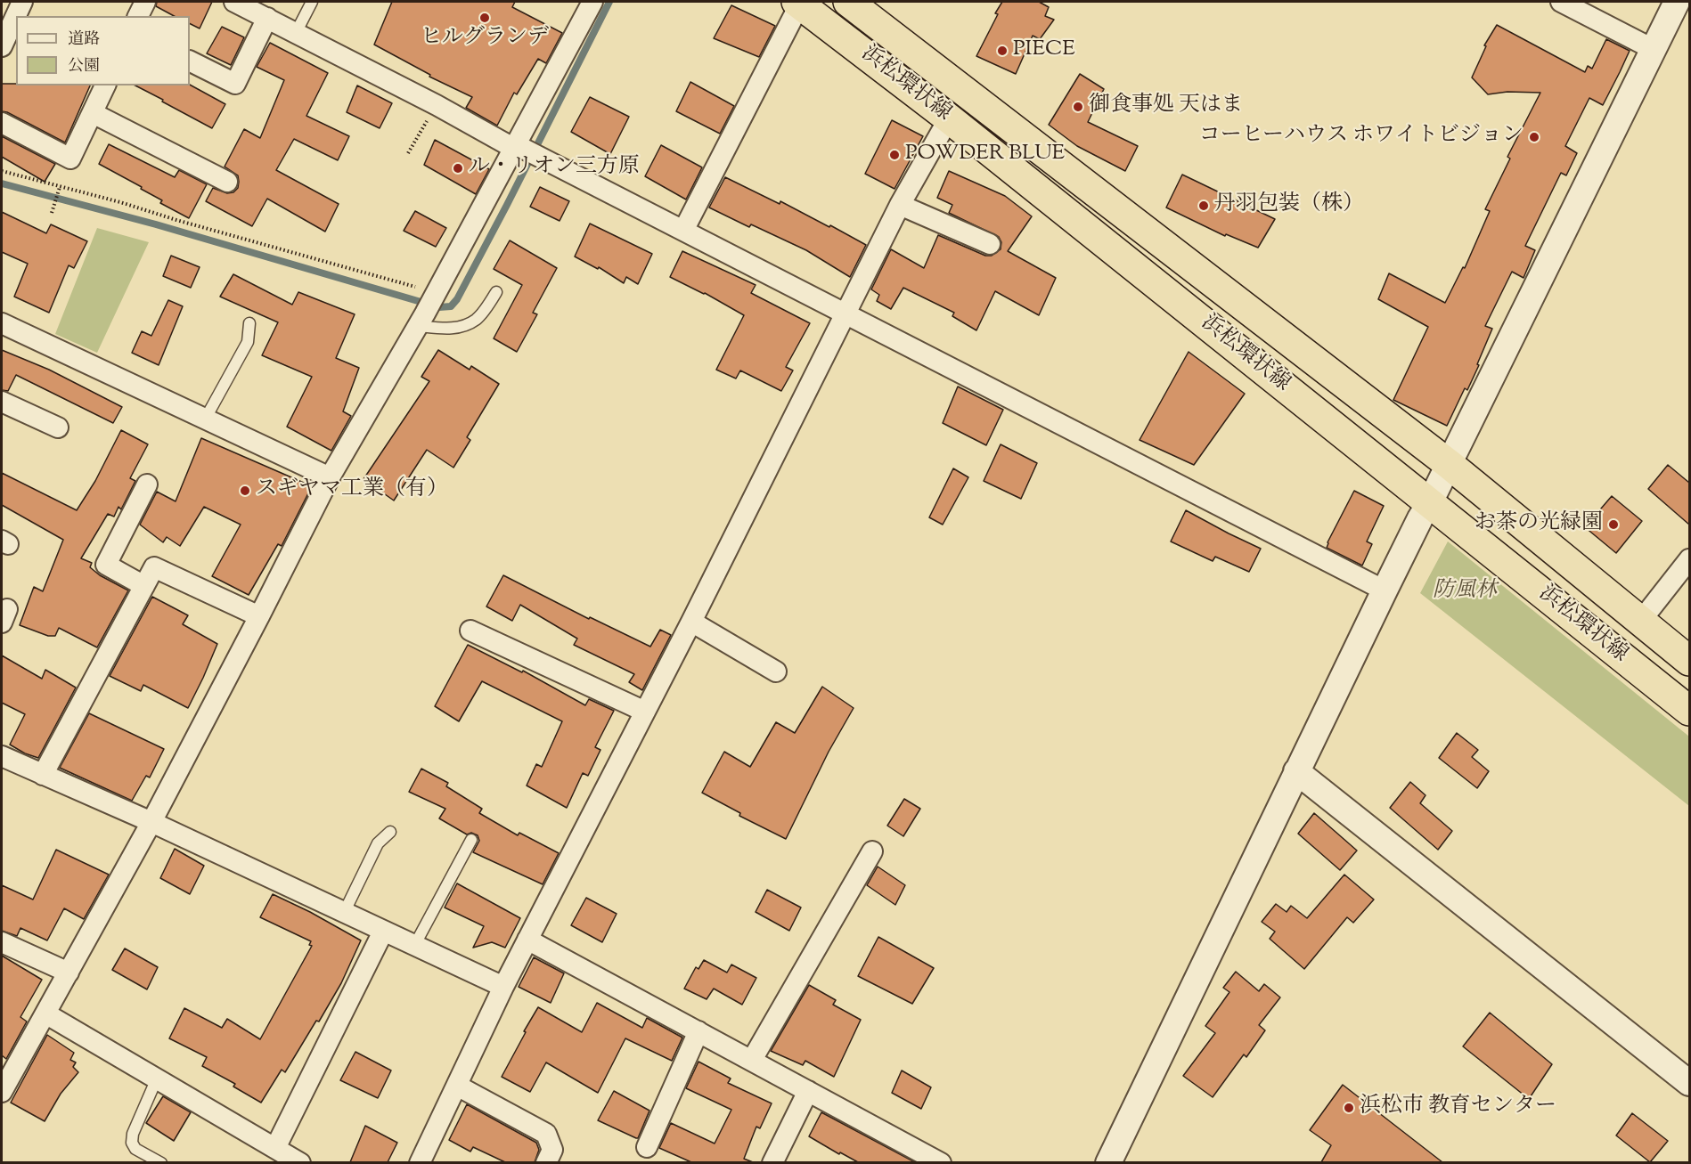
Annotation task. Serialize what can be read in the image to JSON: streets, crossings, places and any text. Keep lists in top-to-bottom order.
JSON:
{
  "streets": {
    "highway": ["浜松環状線"]
  },
  "parks": ["防風林"],
  "places": [
    "ヒルグランデ",
    "PIECE",
    "御食事処 天はま",
    "コーヒーハウス ホワイトビジョン",
    "POWDER BLUE",
    "ル・リオン三方原",
    "丹羽包装（株）",
    "スギヤマ工業（有）",
    "お茶の光緑園",
    "浜松市 教育センター"
  ],
  "legend": ["道路", "公園"]
}
